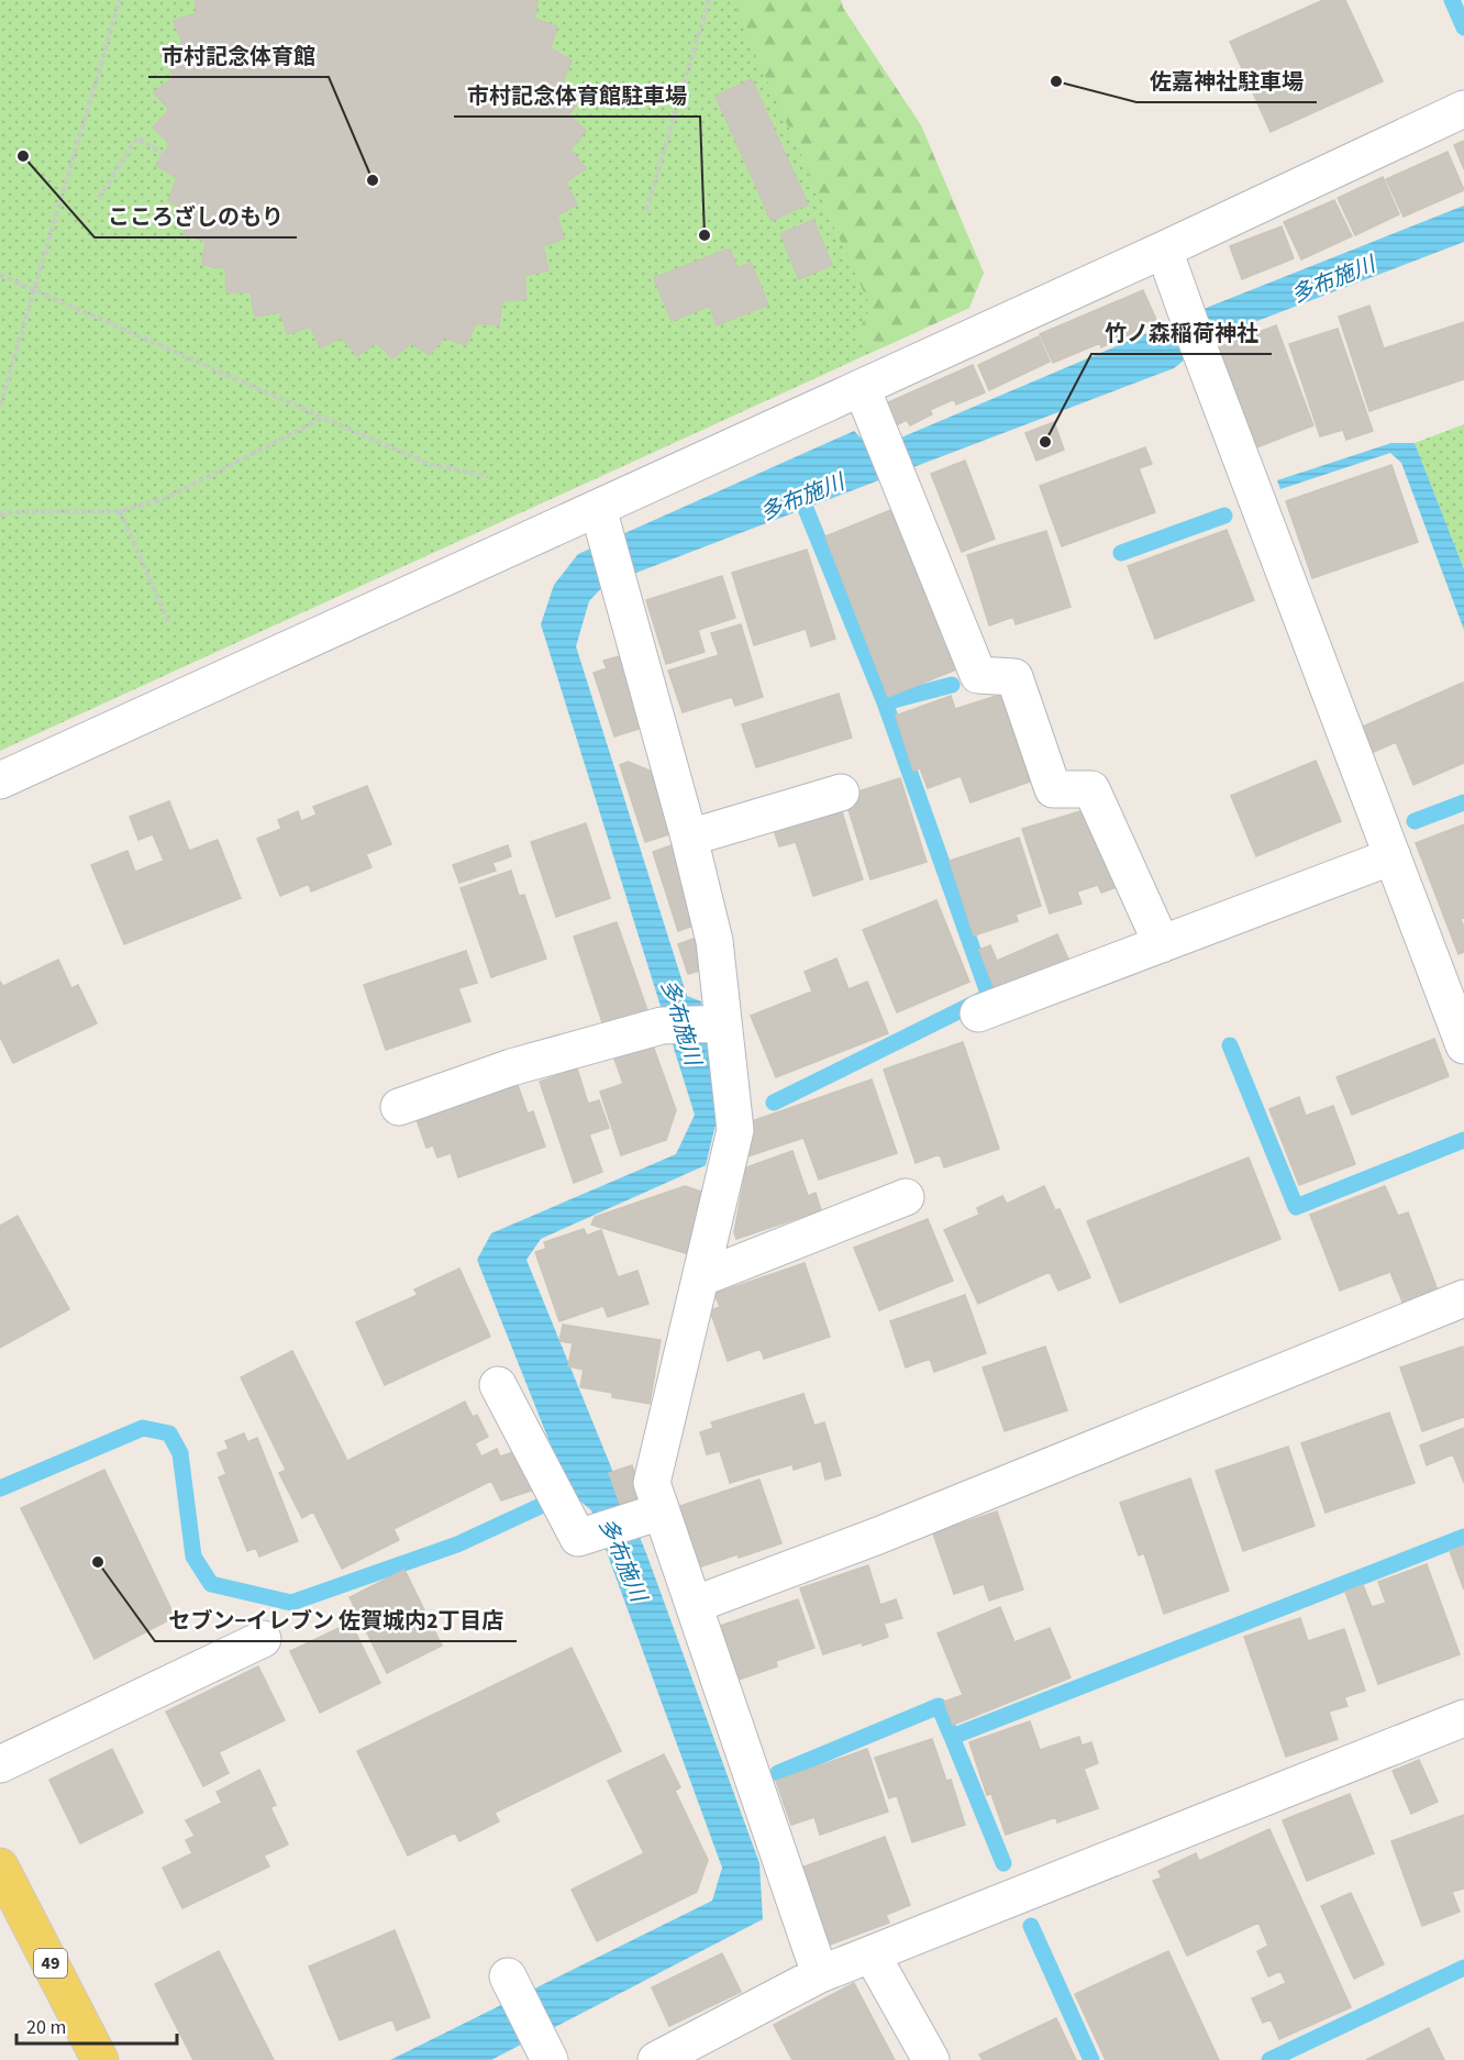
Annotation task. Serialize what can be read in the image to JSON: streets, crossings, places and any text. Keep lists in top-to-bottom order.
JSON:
{
  "streets": {
    "main road": ["49"]
  },
  "water": ["多布施川"],
  "places": [
    "佐嘉神社駐車場",
    "こころざしのもり",
    "市村記念体育館",
    "市村記念体育館駐車場",
    "竹ノ森稲荷神社",
    "セブン−イレブン 佐賀城内2丁目店"
  ],
  "scale_bar": "20 m"
}
